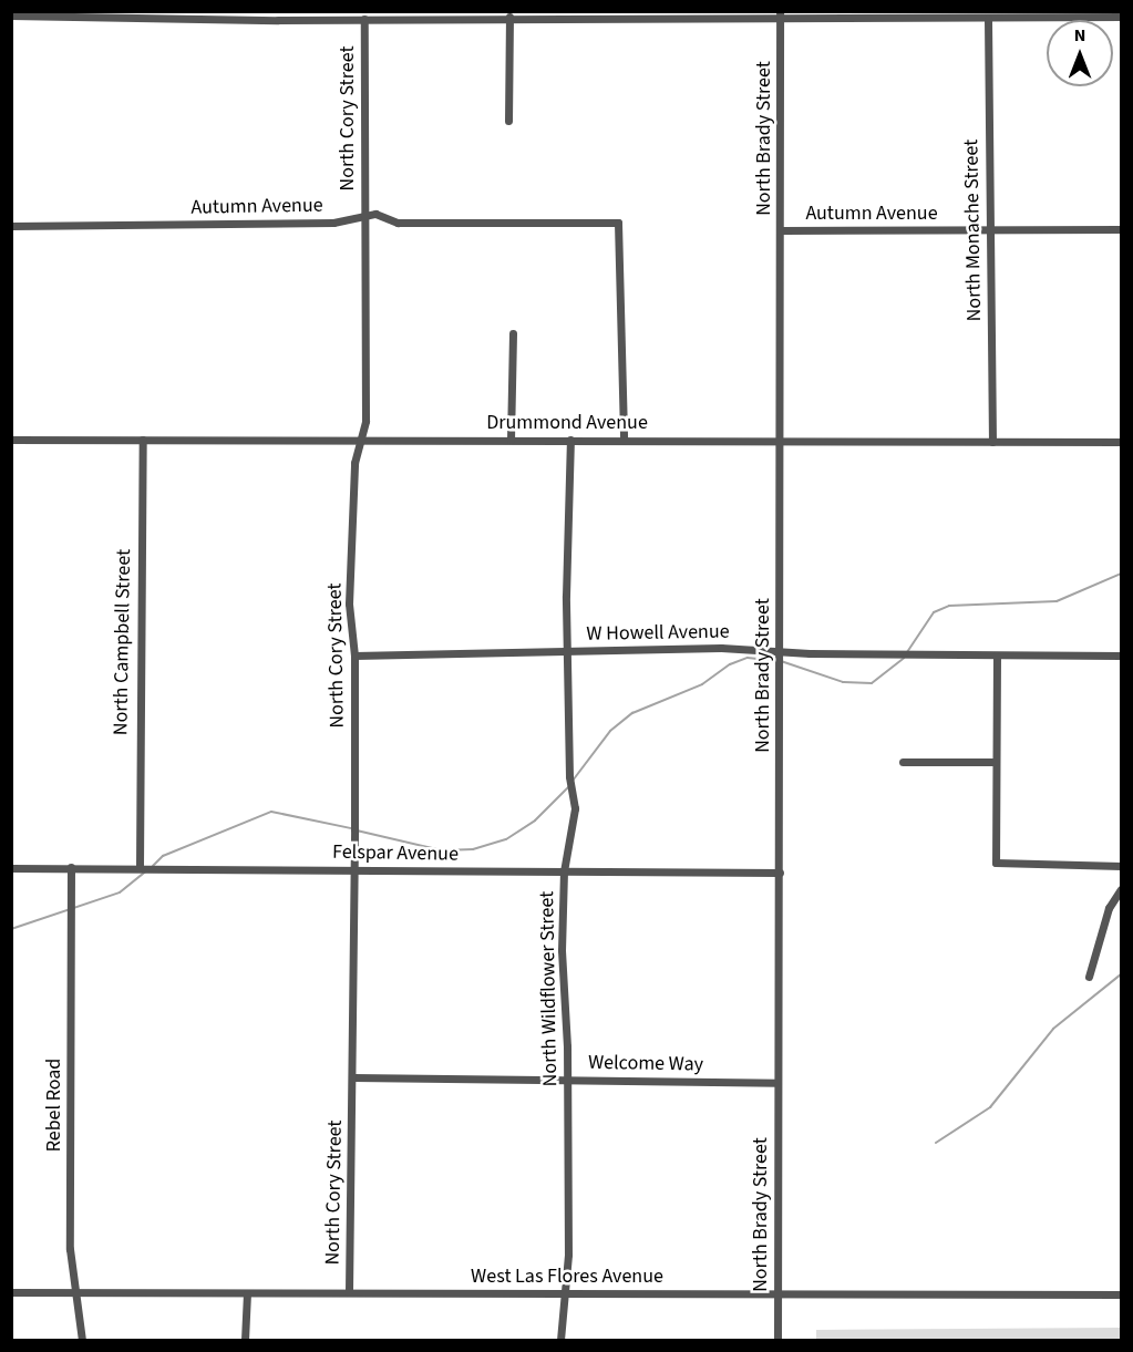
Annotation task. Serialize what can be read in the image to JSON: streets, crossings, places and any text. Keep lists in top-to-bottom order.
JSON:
{
  "streets": {
    "street": [
      "North Cory Street",
      "North Brady Street",
      "Autumn Avenue",
      "North Monache Street",
      "Drummond Avenue",
      "W Howell Avenue",
      "North Campbell Street",
      "Felspar Avenue",
      "North Wildflower Street",
      "Welcome Way",
      "Rebel Road",
      "West Las Flores Avenue"
    ]
  },
  "crossings": [
    ["North Cory Street", "Autumn Avenue"],
    ["North Cory Street", "Drummond Avenue"],
    ["North Cory Street", "W Howell Avenue"],
    ["North Cory Street", "Felspar Avenue"],
    ["North Cory Street", "Welcome Way"],
    ["North Cory Street", "West Las Flores Avenue"],
    ["North Brady Street", "Autumn Avenue"],
    ["North Brady Street", "Drummond Avenue"],
    ["North Brady Street", "W Howell Avenue"],
    ["North Brady Street", "Felspar Avenue"],
    ["North Brady Street", "Welcome Way"],
    ["North Brady Street", "West Las Flores Avenue"],
    ["Autumn Avenue", "North Monache Street"],
    ["Autumn Avenue", "Drummond Avenue"],
    ["North Monache Street", "Drummond Avenue"],
    ["Drummond Avenue", "North Campbell Street"],
    ["Drummond Avenue", "North Wildflower Street"],
    ["W Howell Avenue", "North Wildflower Street"],
    ["North Campbell Street", "Felspar Avenue"],
    ["Felspar Avenue", "North Wildflower Street"],
    ["Felspar Avenue", "Rebel Road"],
    ["North Wildflower Street", "Welcome Way"],
    ["North Wildflower Street", "West Las Flores Avenue"],
    ["Rebel Road", "West Las Flores Avenue"]
  ],
  "north": "top"
}
